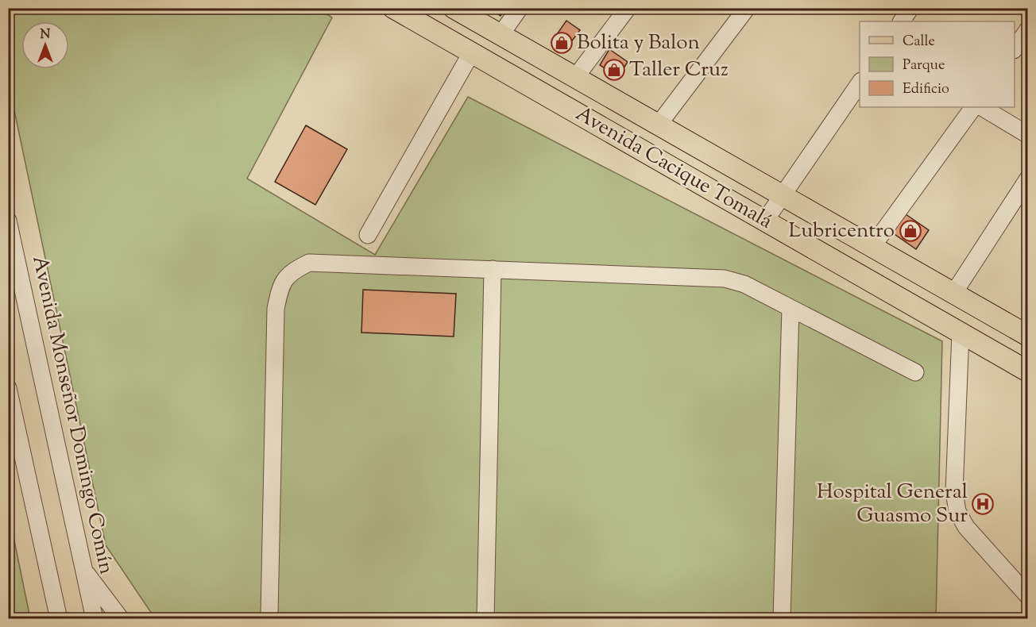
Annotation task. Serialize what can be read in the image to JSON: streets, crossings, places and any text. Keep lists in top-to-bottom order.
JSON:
{
  "streets": {
    "main road": ["Avenida Cacique Tomalá"],
    "street": ["Avenida Monseñor Domingo Comín"]
  },
  "places": {
    "shop": ["Bolita y Balon", "Taller Cruz", "Lubricentro"],
    "hospital": ["Hospital General Guasmo Sur"]
  },
  "legend": ["Calle", "Parque", "Edificio"],
  "north": "top"
}
